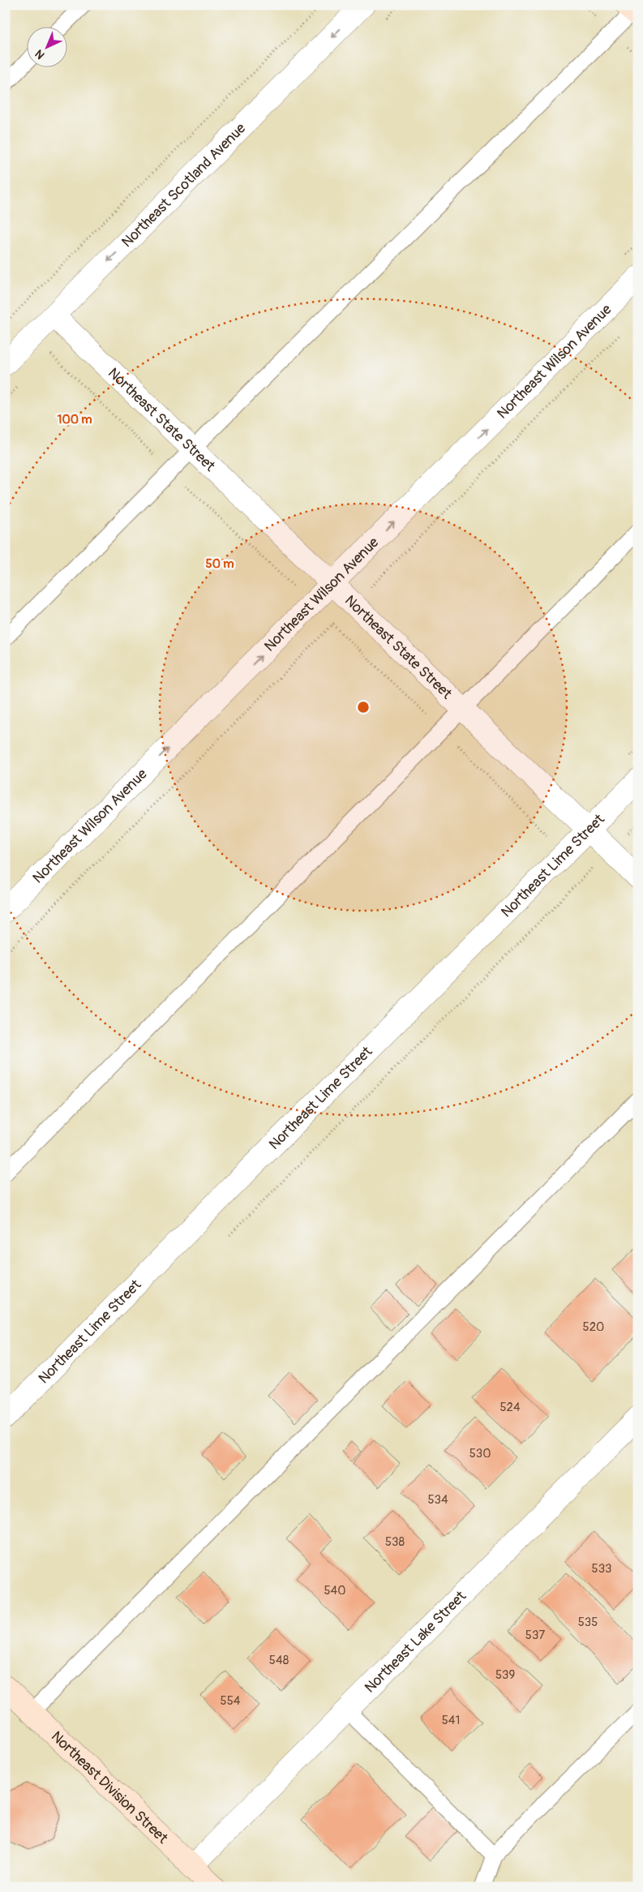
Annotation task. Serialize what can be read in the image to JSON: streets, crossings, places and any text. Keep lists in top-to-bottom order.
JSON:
{
  "streets": {
    "street": [
      "Northeast Scotland Avenue",
      "Northeast Wilson Avenue",
      "Northeast State Street",
      "Northeast Lime Street",
      "Northeast Lake Street",
      "Northeast Division Street"
    ]
  },
  "crossings": [
    ["Northeast Scotland Avenue", "Northeast State Street"],
    ["Northeast Wilson Avenue", "Northeast State Street"],
    ["Northeast State Street", "Northeast Lime Street"],
    ["Northeast Lake Street", "Northeast Division Street"]
  ],
  "one_way": ["Northeast Scotland Avenue", "Northeast Wilson Avenue"],
  "house_numbers": [
    "520",
    "524",
    "530",
    "534",
    "538",
    "533",
    "540",
    "535",
    "537",
    "548",
    "539",
    "554",
    "541"
  ],
  "north": "bottom left",
  "rings": ["100 m", "50 m"]
}
